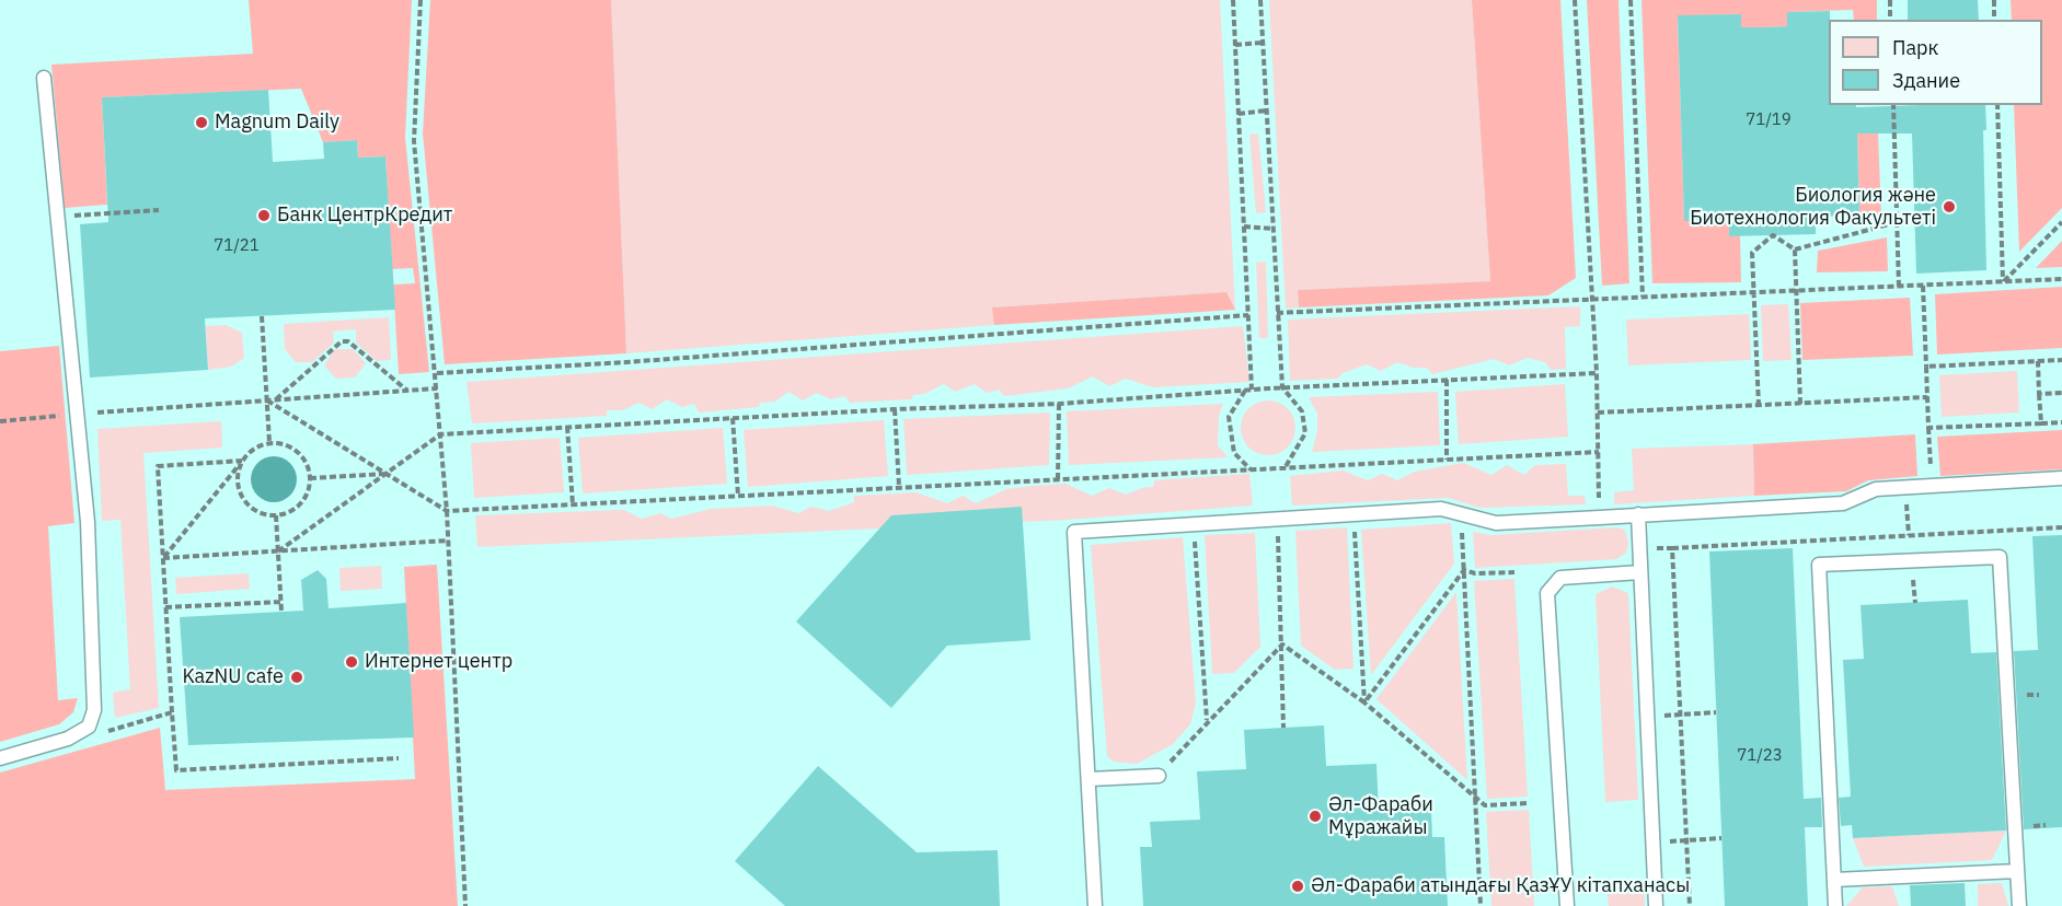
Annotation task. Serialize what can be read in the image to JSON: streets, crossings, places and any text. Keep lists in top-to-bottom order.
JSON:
{
  "places": [
    "Magnum Daily",
    "Биология және Биотехнология Факультеті",
    "Банк ЦентрКредит",
    "Интернет центр",
    "KazNU cafe",
    "Әл-Фараби Мұражайы",
    "Әл-Фараби атындағы ҚазҰУ кітапханасы"
  ],
  "house_numbers": ["71/19", "71/21", "71/23"],
  "legend": ["Парк", "Здание"]
}
